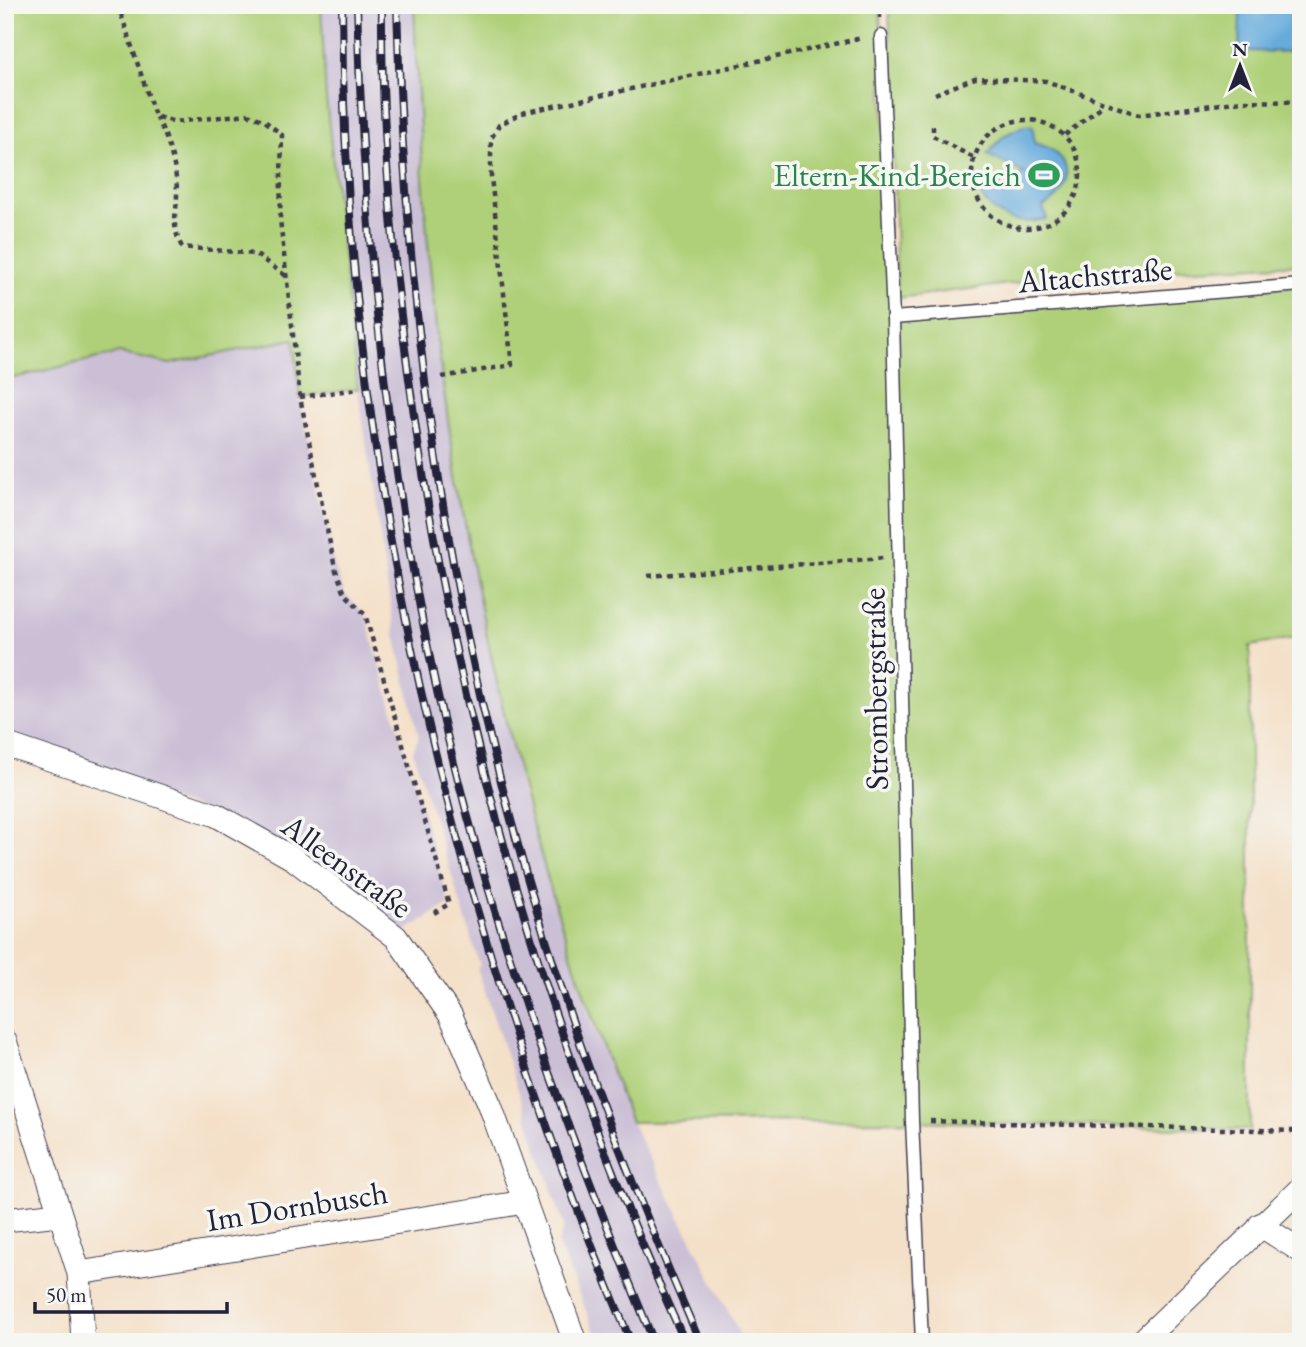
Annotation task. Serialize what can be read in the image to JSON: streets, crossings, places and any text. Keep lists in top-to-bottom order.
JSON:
{
  "streets": {
    "street": ["Alleenstraße", "Im Dornbusch"],
    "lane": ["Altachstraße", "Strombergstraße"]
  },
  "crossings": [
    ["Altachstraße", "Strombergstraße"],
    ["Alleenstraße", "Im Dornbusch"]
  ],
  "places": {
    "sports": ["Eltern-Kind-Bereich"]
  },
  "scale_bar": "50 m",
  "north": "top"
}
